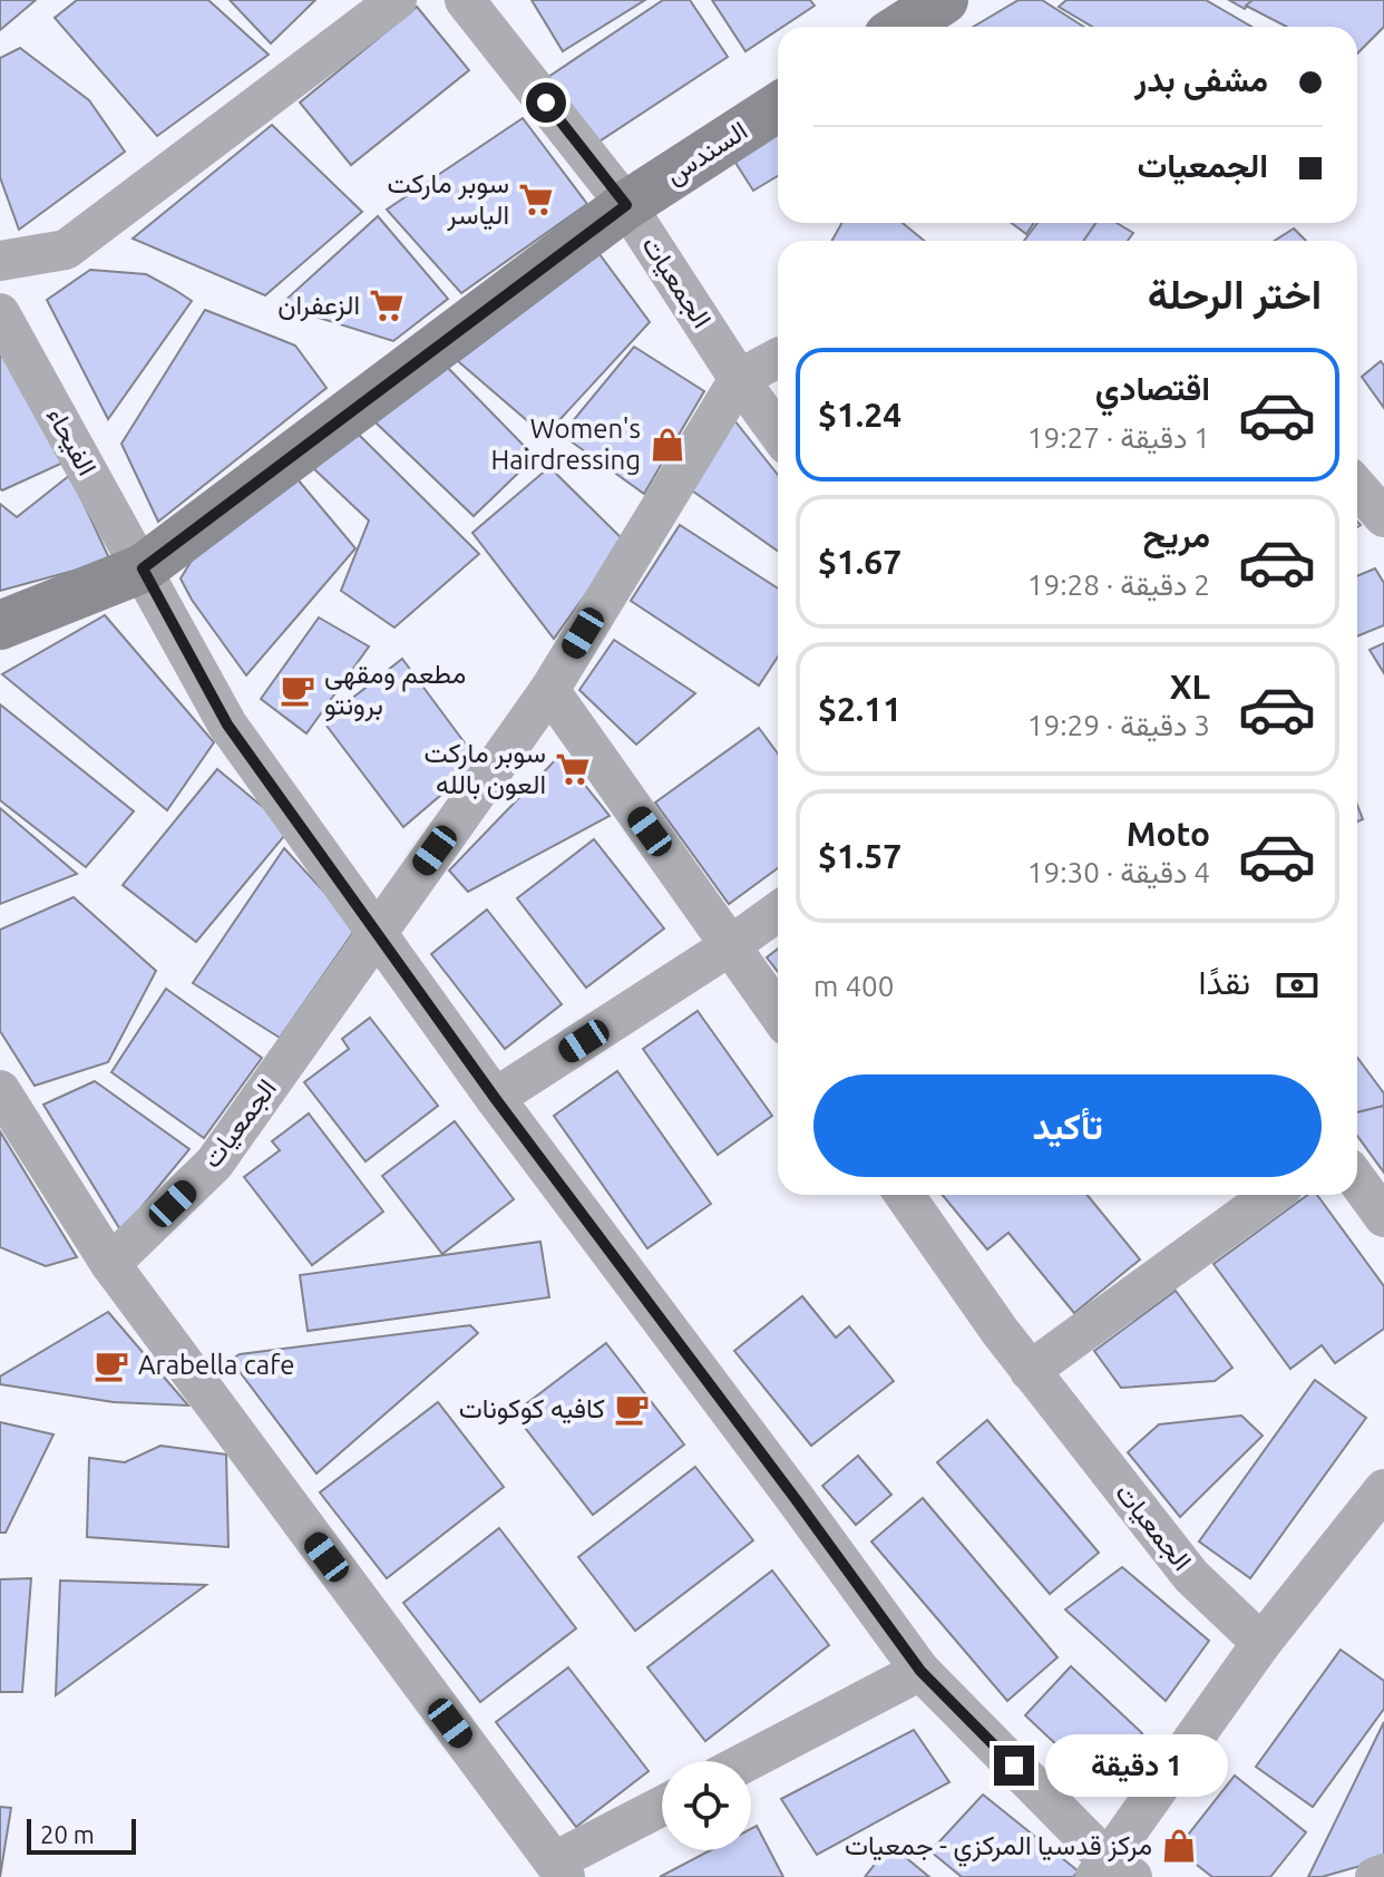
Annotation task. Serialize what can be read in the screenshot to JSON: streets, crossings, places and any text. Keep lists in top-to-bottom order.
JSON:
{
  "streets": {
    "main road": ["السندس", "الجمعيات"],
    "street": ["الفيحاء"]
  },
  "crossings": [
    ["السندس", "الجمعيات"],
    ["الجمعيات", "الفيحاء"]
  ],
  "places": {
    "supermarket": ["سوبر ماركت الياسر", "الزعفران", "سوبر ماركت العون بالله"],
    "shop": ["Women's Hairdressing", "مركز قدسيا المركزي - جمعيات"],
    "cafe": ["مطعم ومقهى برونتو", "Arabella cafe", "كافيه كوكونات"]
  },
  "scale_bar": "20 m",
  "page": {
    "banner": ["مشفى بدر", "الجمعيات"],
    "heading": "اختر الرحلة",
    "list": [
      {
        "name": "اقتصادي",
        "note": "1 دقيقة · 19:27",
        "value": "$1.24"
      },
      {
        "name": "مريح",
        "note": "2 دقيقة · 19:28",
        "value": "$1.67"
      },
      {
        "name": "XL",
        "note": "3 دقيقة · 19:29",
        "value": "$2.11"
      },
      {
        "name": "Moto",
        "note": "4 دقيقة · 19:30",
        "value": "$1.57"
      }
    ],
    "pay": ["نقدًا", "400 m"],
    "buttons": "تأكيد",
    "bubble": "1 دقيقة",
    "scale": "20 m"
  }
}
